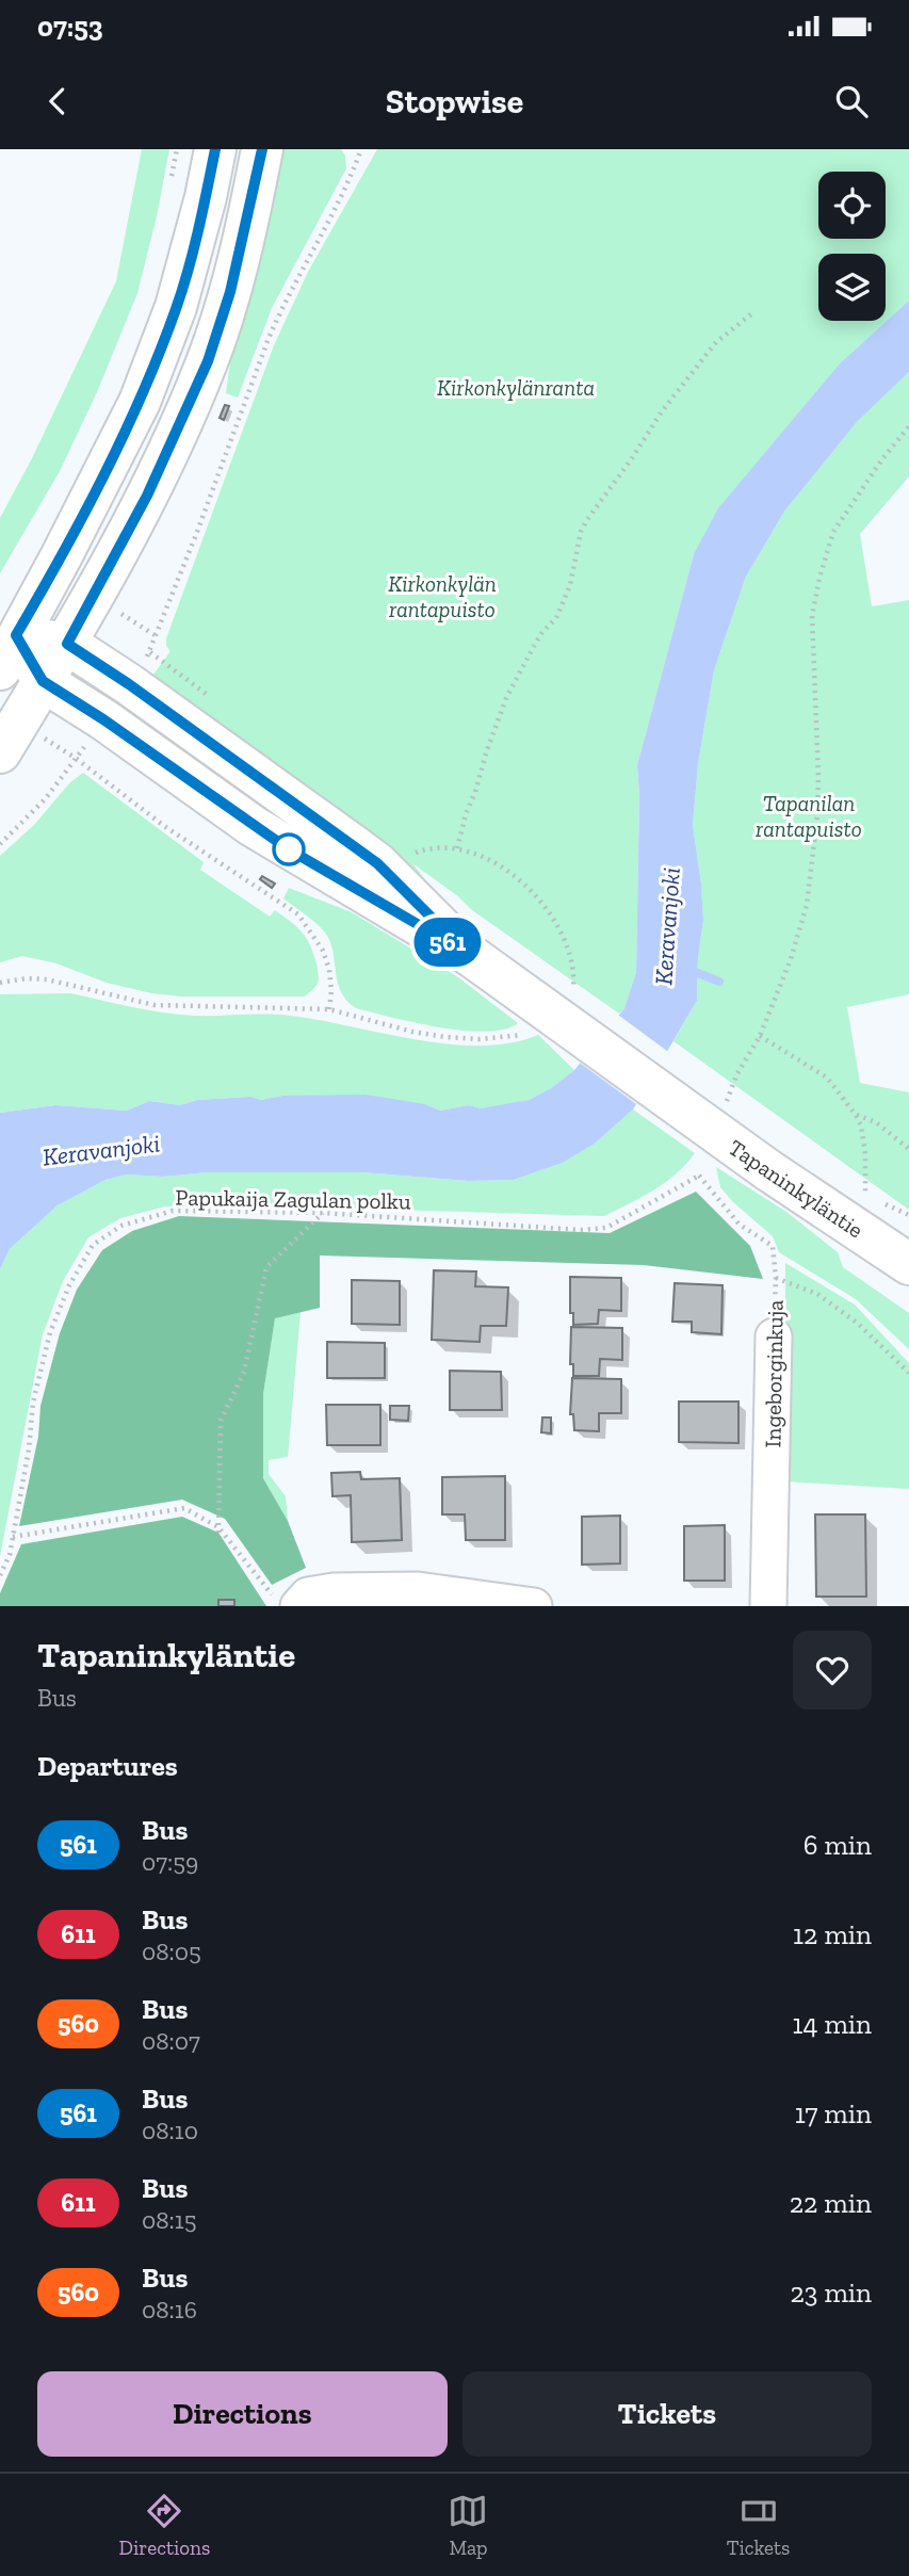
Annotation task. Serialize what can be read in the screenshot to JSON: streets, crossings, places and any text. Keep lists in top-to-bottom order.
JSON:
{
  "streets": {
    "main road": ["Tapaninkyläntie"],
    "street": ["Ingeborginkuja"],
    "path": ["Papukaija Zagulan polku"]
  },
  "crossings": [
    ["Papukaija Zagulan polku", "Ingeborginkuja"]
  ],
  "water": ["Keravanjoki"],
  "parks": ["Kirkonkylänranta", "Kirkonkylän rantapuisto", "Tapanilan rantapuisto"],
  "lines": ["bus line 561"],
  "page": {
    "status": "07:53",
    "header": "Stopwise",
    "on_map": "561",
    "heading": [
      ["Tapaninkyläntie", "Bus"],
      "Departures"
    ],
    "list": [
      {
        "mark": "561",
        "name": "Bus",
        "note": "07:59",
        "value": "6 min"
      },
      {
        "mark": "611",
        "name": "Bus",
        "note": "08:05",
        "value": "12 min"
      },
      {
        "mark": "560",
        "name": "Bus",
        "note": "08:07",
        "value": "14 min"
      },
      {
        "mark": "561",
        "name": "Bus",
        "note": "08:10",
        "value": "17 min"
      },
      {
        "mark": "611",
        "name": "Bus",
        "note": "08:15",
        "value": "22 min"
      },
      {
        "mark": "560",
        "name": "Bus",
        "note": "08:16",
        "value": "23 min"
      }
    ],
    "buttons": ["Directions", "Tickets"],
    "tabs": ["Directions", "Map", "Tickets"]
  }
}
